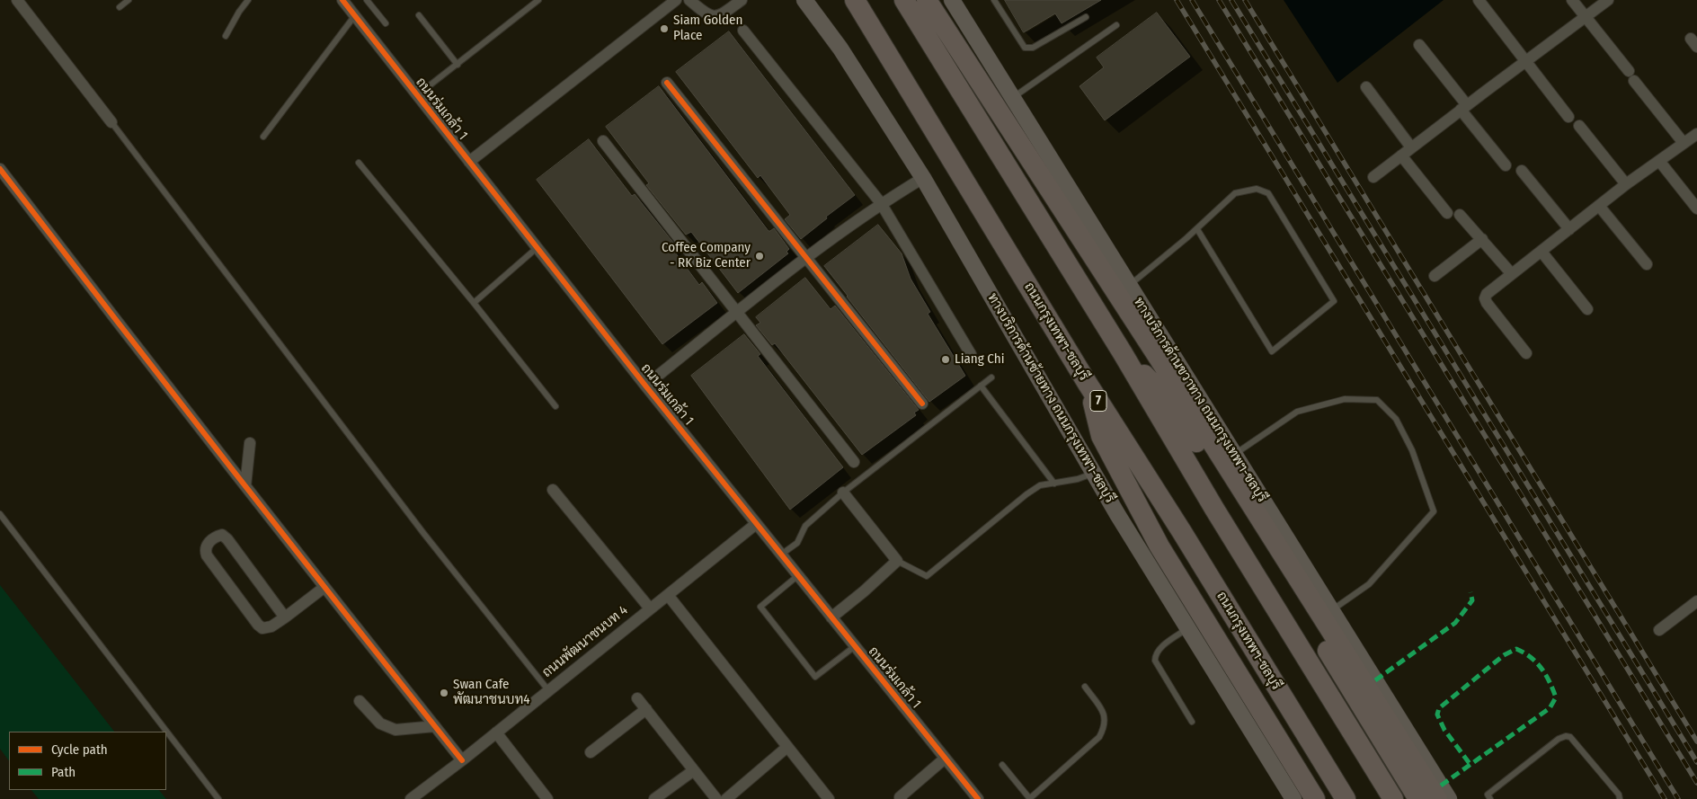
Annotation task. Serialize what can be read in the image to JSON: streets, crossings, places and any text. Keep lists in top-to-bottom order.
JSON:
{
  "streets": {
    "highway": ["ถนนกรุงเทพฯ-ชลบุรี", "7"],
    "main road": ["ทางบริการด้านซ้ายทาง ถนนกรุงเทพฯ-ชลบุรี", "ทางบริการด้านขวาทาง ถนนกรุงเทพฯ-ชลบุรี"],
    "street": ["ถนนร่มเกล้า 1", "ถนนพัฒนาชนบท 4"]
  },
  "crossings": [
    ["ถนนร่มเกล้า 1", "ถนนพัฒนาชนบท 4"]
  ],
  "places": [
    "Siam Golden Place",
    "Coffee Company - RK Biz Center",
    "Liang Chi",
    "Swan Cafe พัฒนาชนบท4"
  ],
  "legend": ["Cycle path", "Path"]
}
